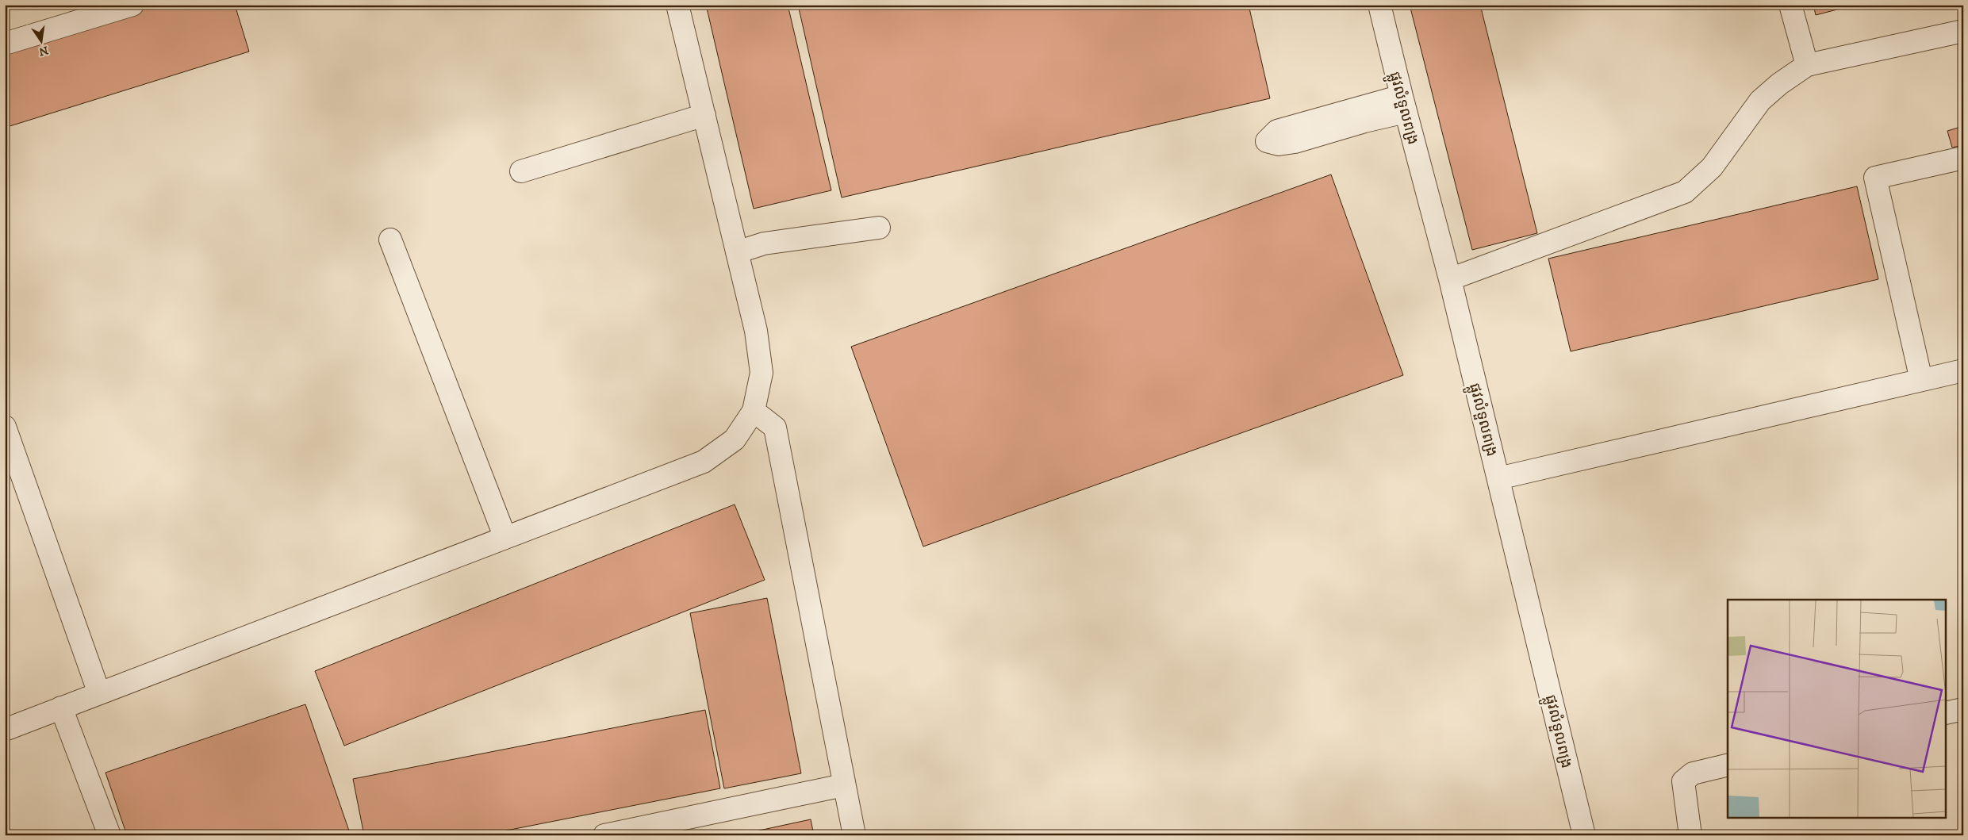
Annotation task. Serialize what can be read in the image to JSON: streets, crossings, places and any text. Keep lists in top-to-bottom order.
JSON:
{
  "streets": {
    "street": ["ផ្លូវលំទួលពង្រ"]
  },
  "north": "bottom"
}
